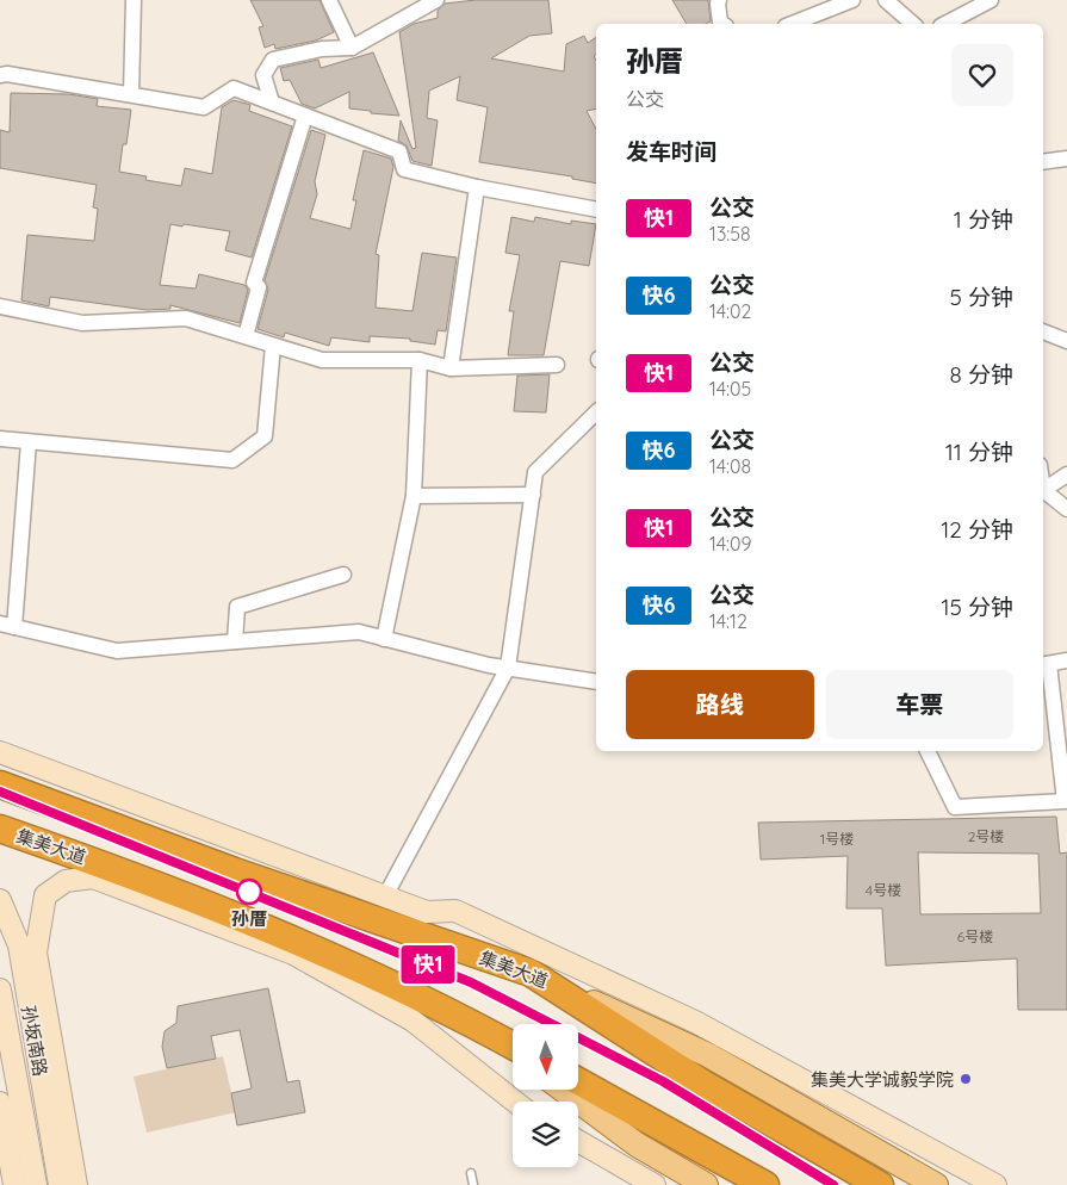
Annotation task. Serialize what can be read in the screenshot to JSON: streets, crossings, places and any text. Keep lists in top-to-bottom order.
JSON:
{
  "streets": {
    "highway": ["集美大道"],
    "main road": ["孙坂南路"]
  },
  "places": ["孙厝", "集美大学诚毅学院"],
  "lines": ["bus line 快1"],
  "house_numbers": [
    "2号楼",
    "1号楼",
    "4号楼",
    "6号楼"
  ],
  "north": "bottom",
  "page": {
    "on_map": "快1",
    "heading": [
      ["孙厝", "公交"],
      "发车时间"
    ],
    "list": [
      {
        "mark": "快1",
        "name": "公交",
        "note": "13:58",
        "value": "1 分钟"
      },
      {
        "mark": "快6",
        "name": "公交",
        "note": "14:02",
        "value": "5 分钟"
      },
      {
        "mark": "快1",
        "name": "公交",
        "note": "14:05",
        "value": "8 分钟"
      },
      {
        "mark": "快6",
        "name": "公交",
        "note": "14:08",
        "value": "11 分钟"
      },
      {
        "mark": "快1",
        "name": "公交",
        "note": "14:09",
        "value": "12 分钟"
      },
      {
        "mark": "快6",
        "name": "公交",
        "note": "14:12",
        "value": "15 分钟"
      }
    ],
    "buttons": ["路线", "车票"]
  }
}
